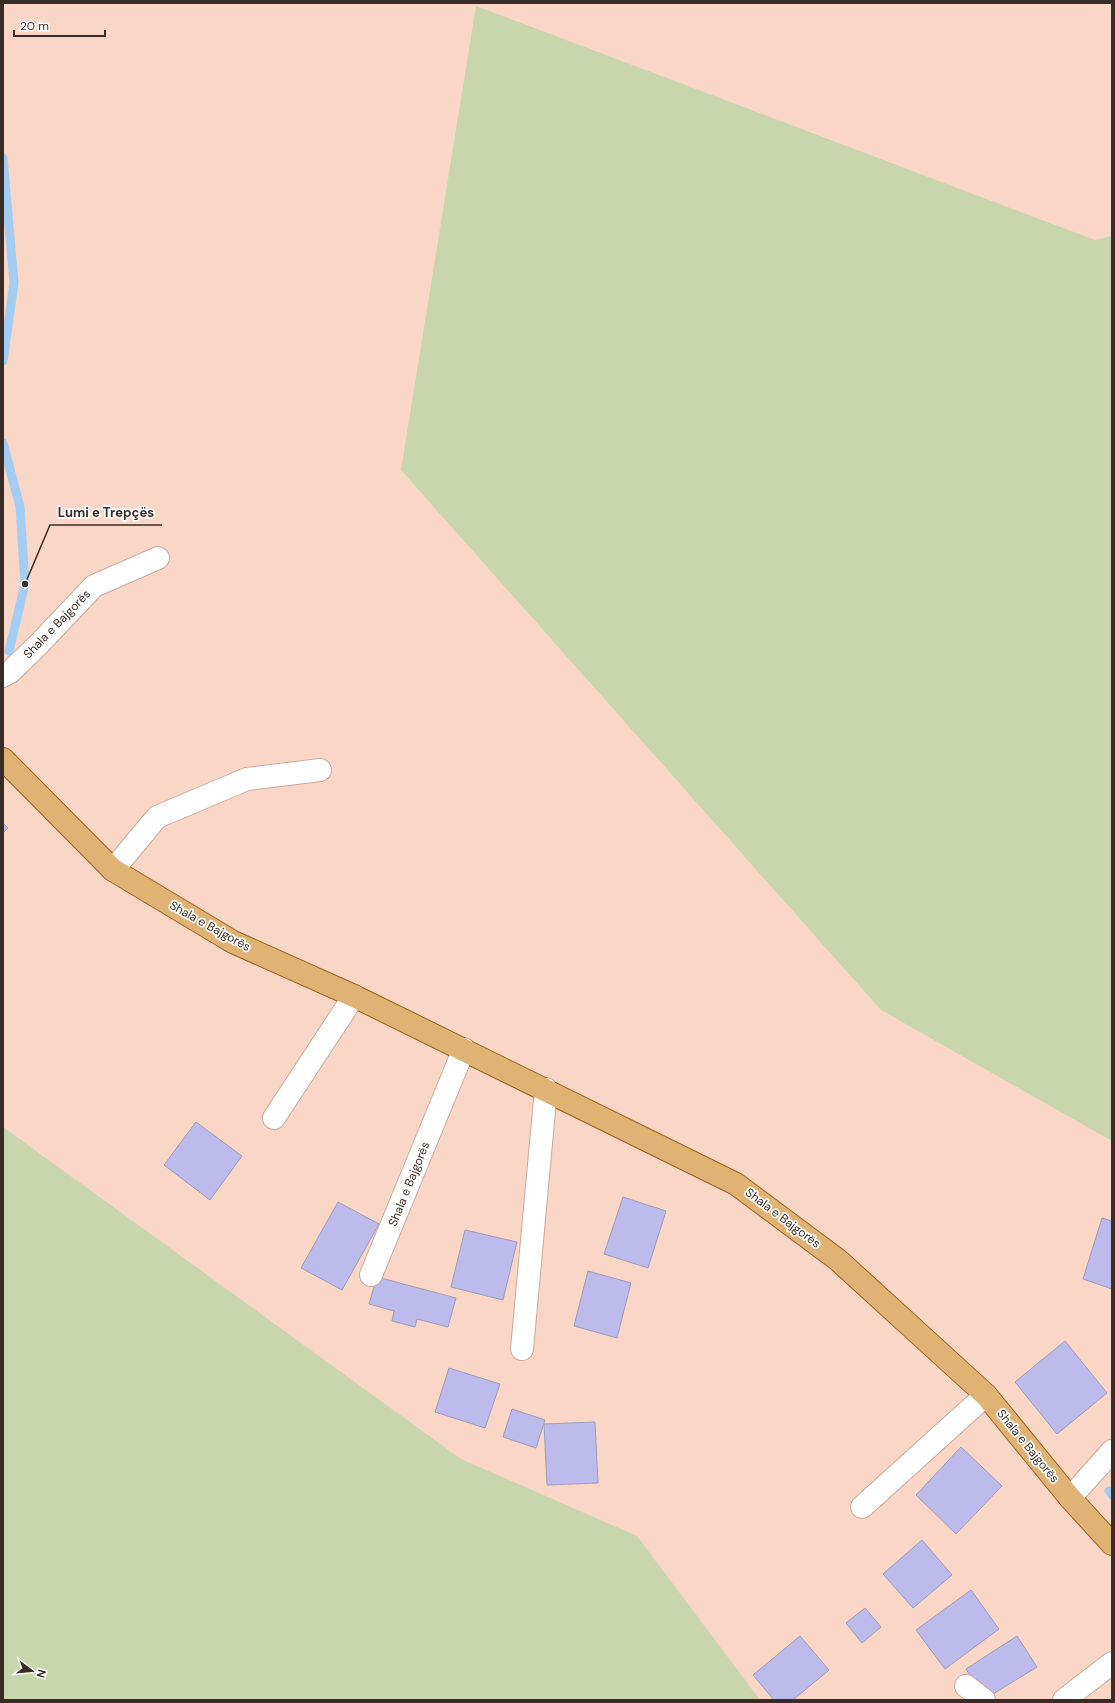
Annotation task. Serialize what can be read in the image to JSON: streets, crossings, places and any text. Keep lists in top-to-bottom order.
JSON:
{
  "streets": {
    "main road": ["Shala e Bajgorës"]
  },
  "places": ["Lumi e Trepçës"],
  "scale_bar": "20 m",
  "north": "right"
}
